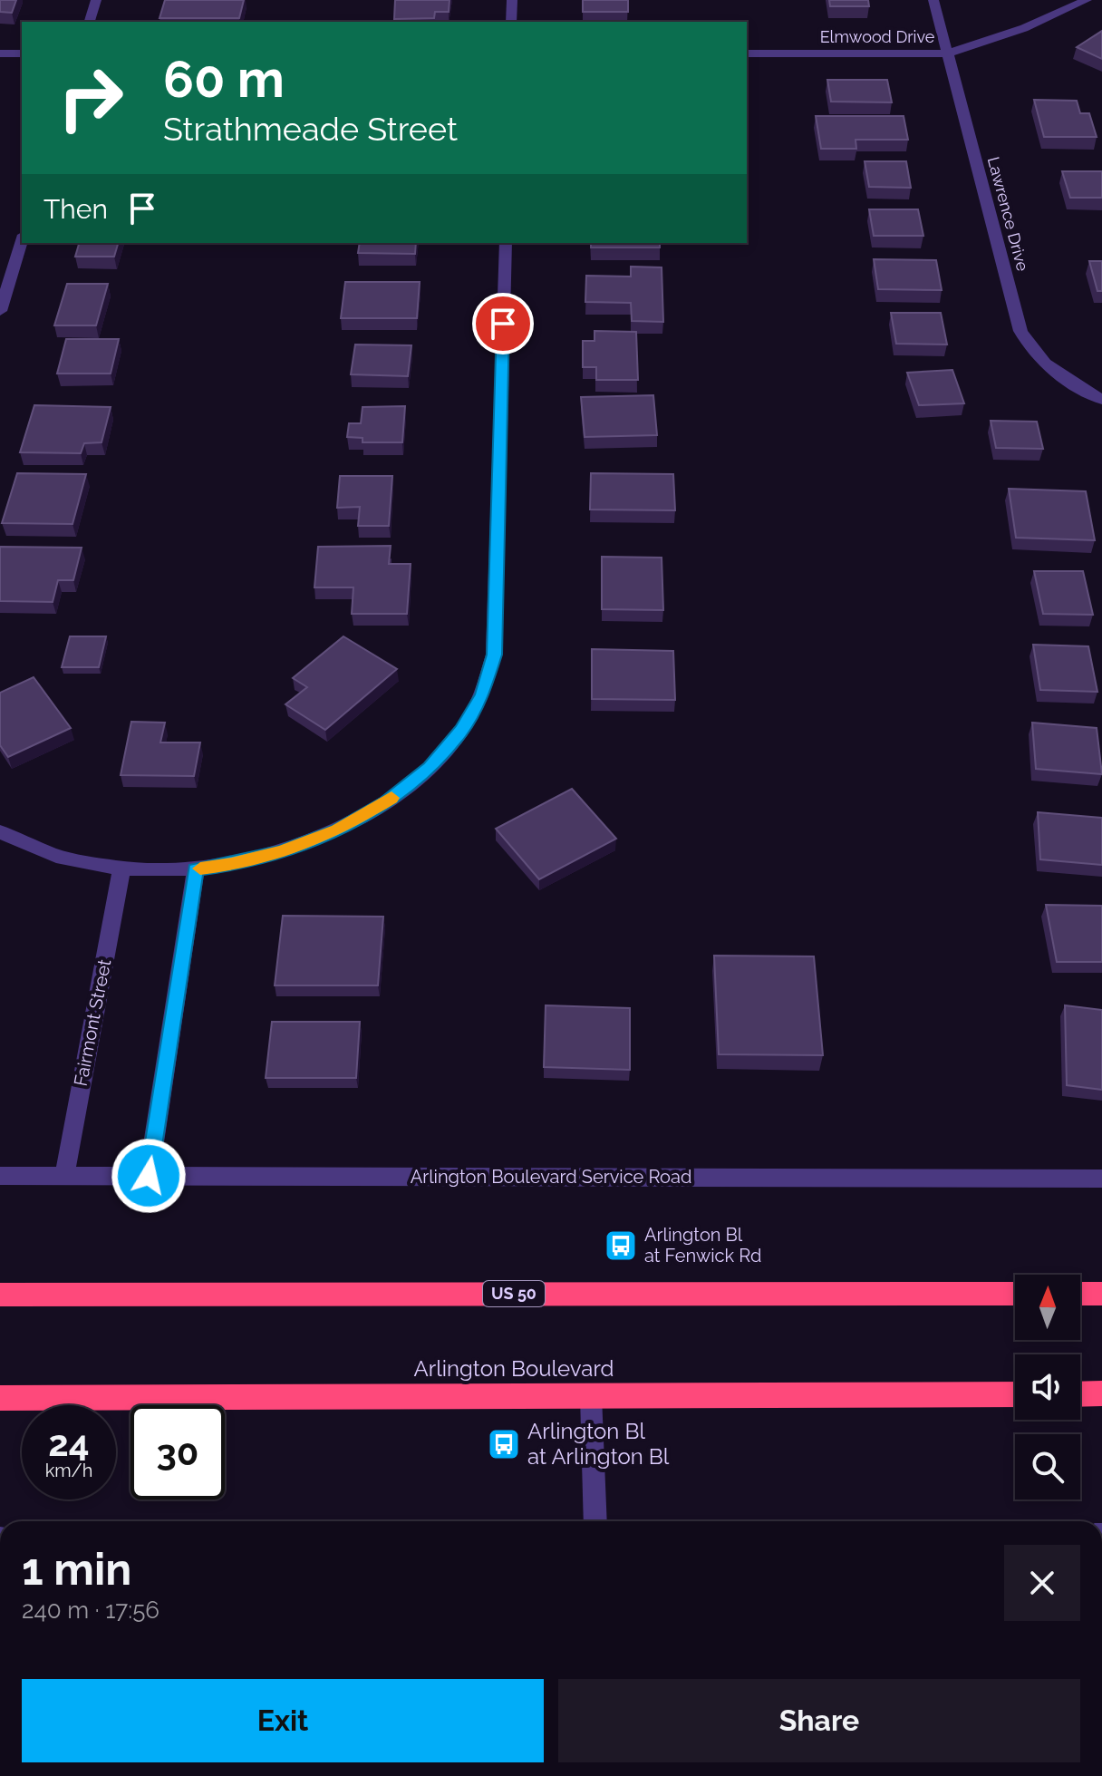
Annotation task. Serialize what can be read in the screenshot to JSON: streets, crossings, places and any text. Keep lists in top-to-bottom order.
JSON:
{
  "streets": {
    "highway": ["US 50", "Arlington Boulevard"],
    "street": [
      "Elmwood Drive",
      "Lawrence Drive",
      "Fairmont Street",
      "Arlington Boulevard Service Road"
    ]
  },
  "crossings": [
    ["Elmwood Drive", "Lawrence Drive"],
    ["Fairmont Street", "Arlington Boulevard Service Road"]
  ],
  "places": {
    "bus stop": ["Arlington Bl at Fenwick Rd", "Arlington Bl at Arlington Bl"]
  },
  "north": "top",
  "page": {
    "turn": ["60 m", "Strathmeade Street"],
    "then": "Then",
    "speed": "24 km/h",
    "limit": "30",
    "heading": ["1 min", "240 m · 17:56"],
    "buttons": ["Exit", "Share"]
  }
}
